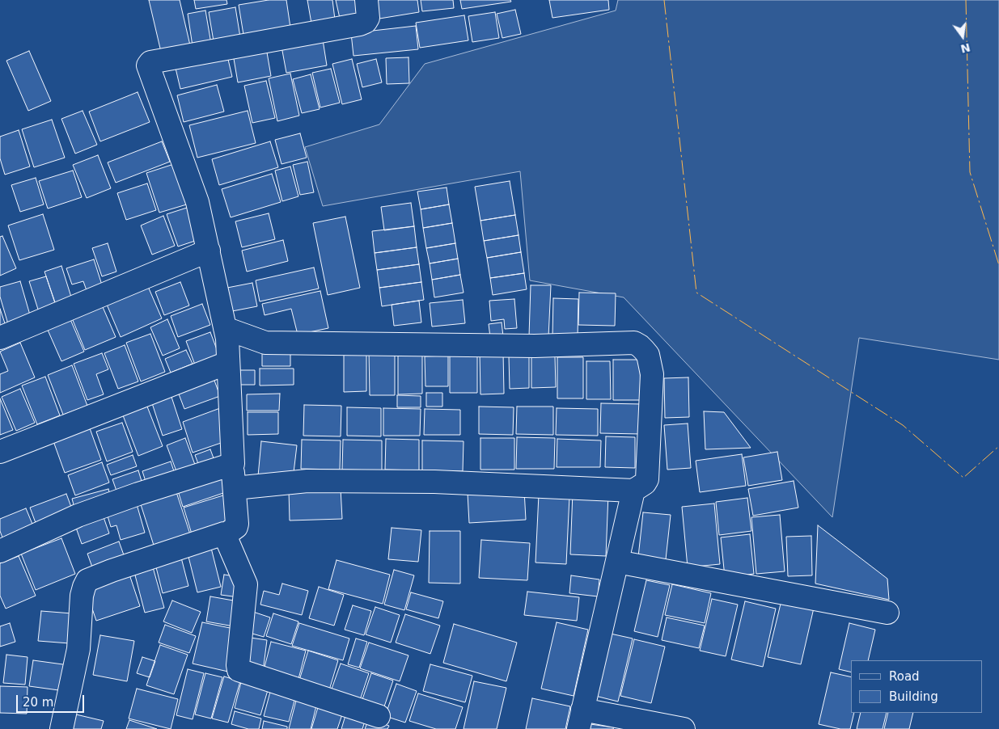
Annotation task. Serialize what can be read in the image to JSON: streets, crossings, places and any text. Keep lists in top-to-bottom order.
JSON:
{
  "legend": ["Road", "Building"],
  "scale_bar": "20 m",
  "north": "bottom"
}
